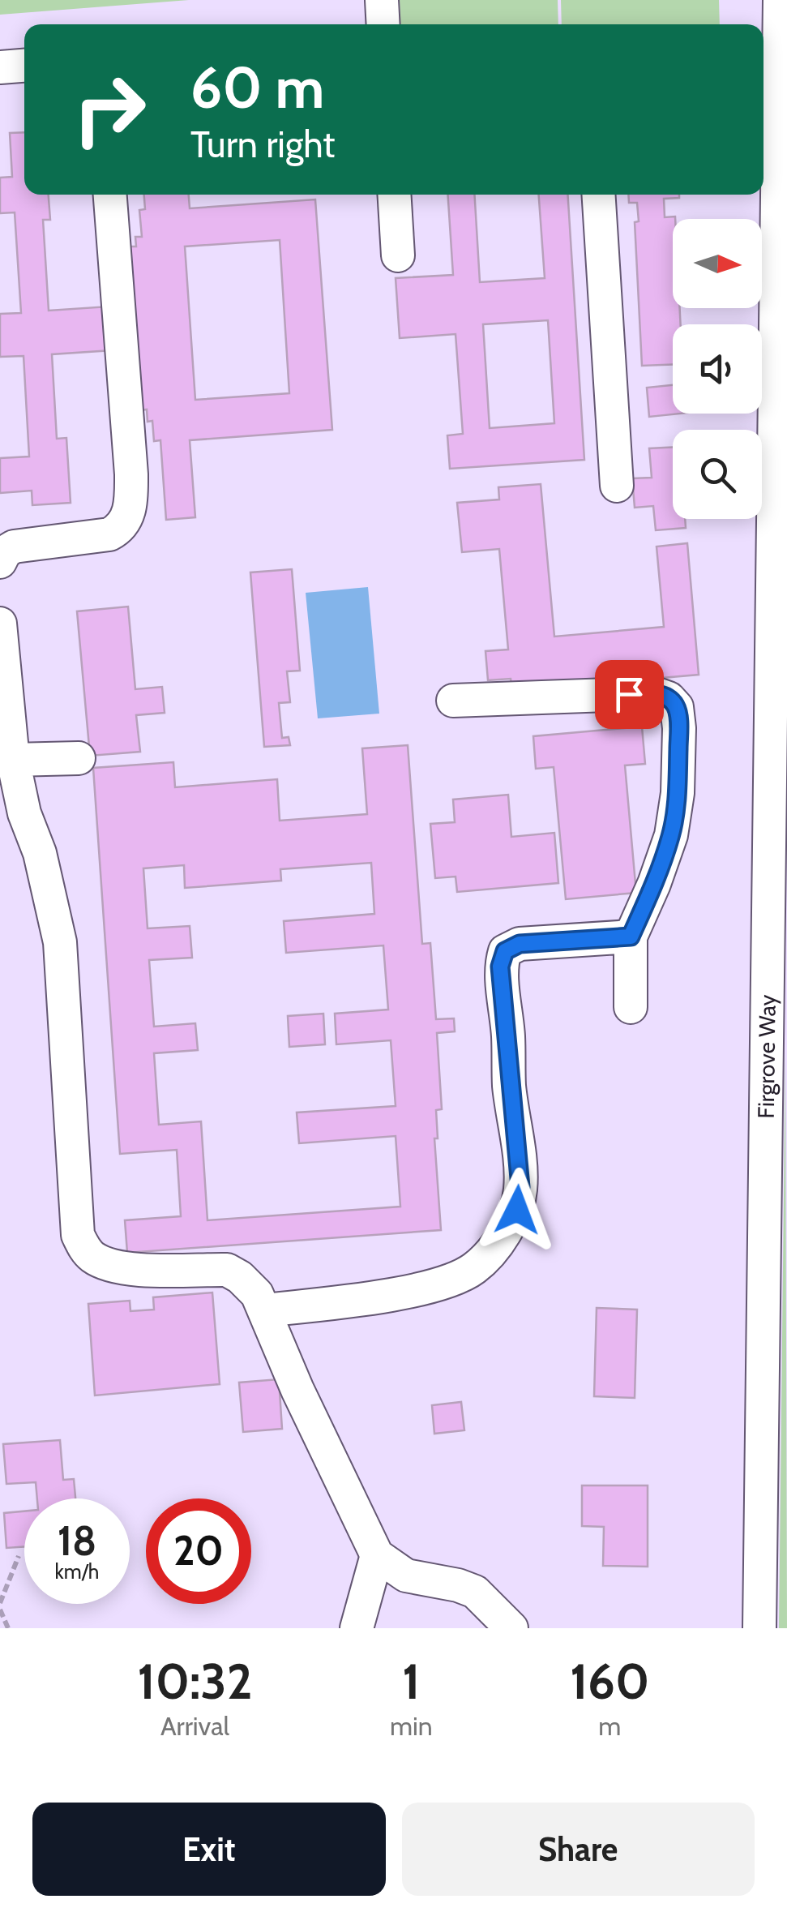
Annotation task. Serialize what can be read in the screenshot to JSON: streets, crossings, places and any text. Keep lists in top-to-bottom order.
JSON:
{
  "streets": {
    "street": ["Firgrove Way"]
  },
  "north": "right",
  "page": {
    "turn": ["60 m", "Turn right"],
    "speed": "18 km/h",
    "limit": "20",
    "eta": [
      "10:32",
      "Arrival",
      "1",
      "min",
      "160",
      "m"
    ],
    "buttons": ["Exit", "Share"]
  }
}
